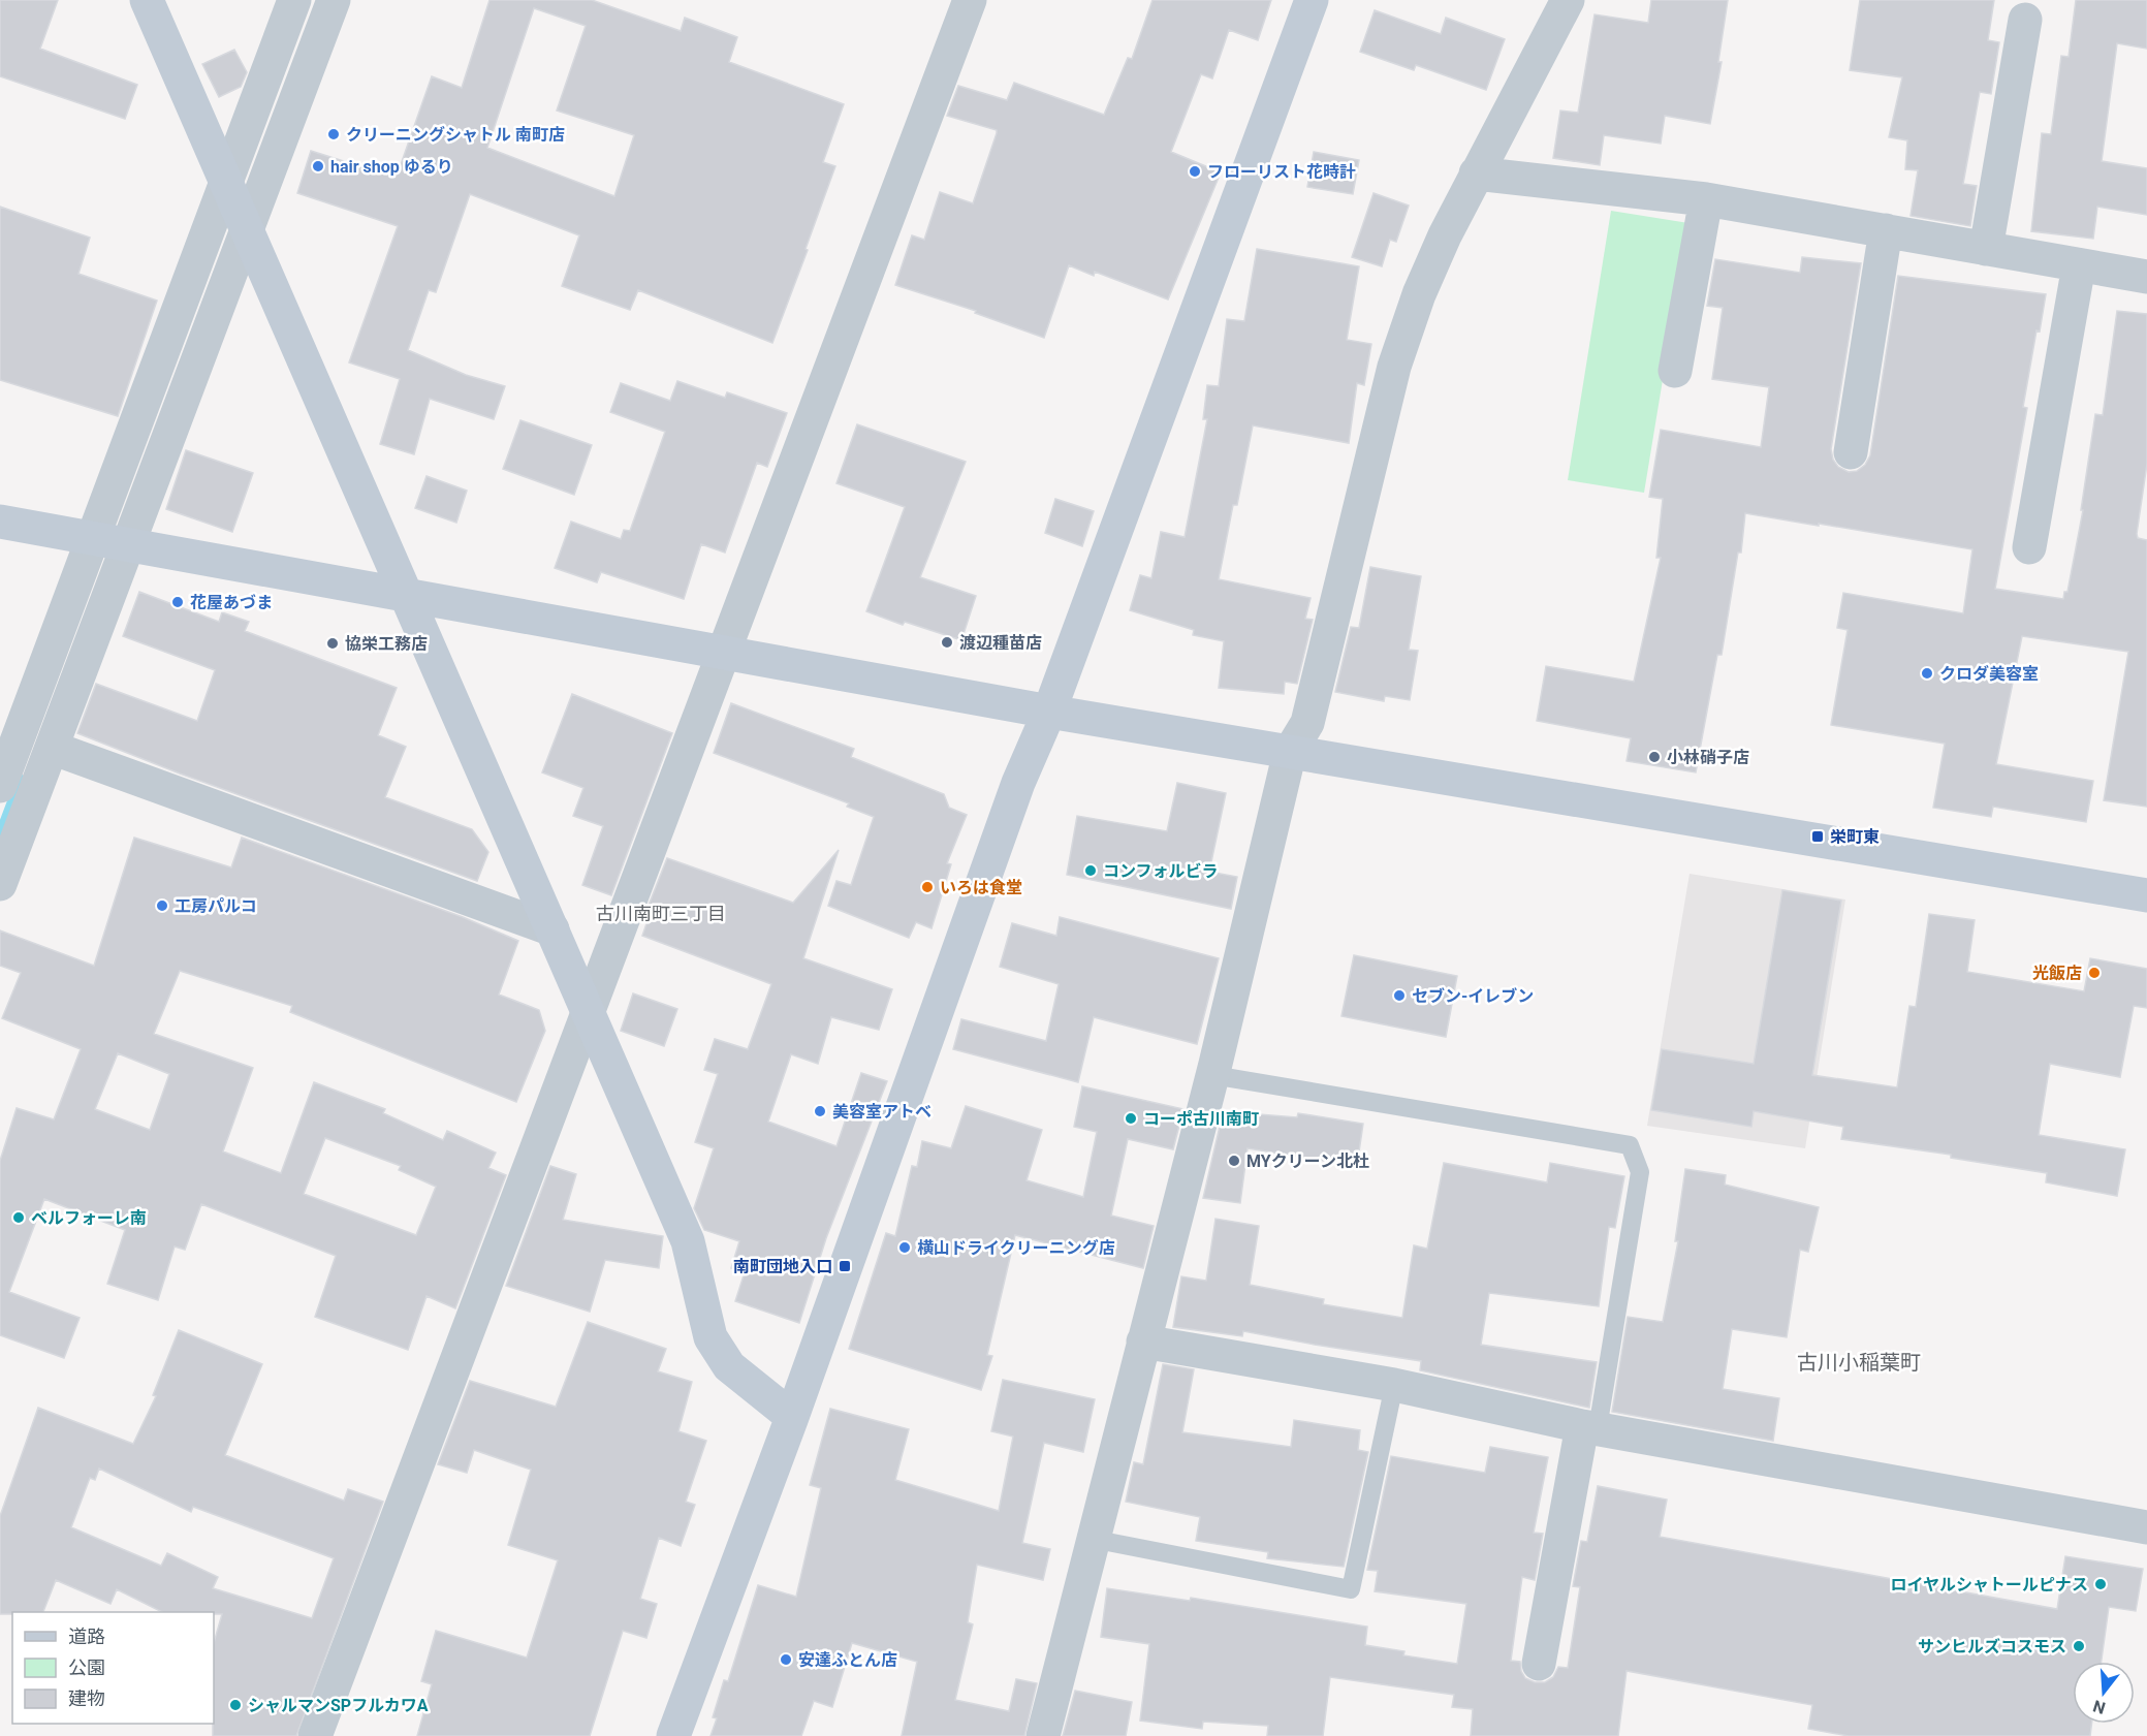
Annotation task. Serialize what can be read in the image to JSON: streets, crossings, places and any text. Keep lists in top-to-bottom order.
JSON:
{
  "districts": ["古川南町三丁目", "古川小稲葉町"],
  "places": {
    "other": [
      "クリーニングシャトル 南町店",
      "hair shop ゆるり",
      "フローリスト花時計",
      "花屋あづま",
      "渡辺種苗店",
      "協栄工務店",
      "クロダ美容室",
      "小林硝子店",
      "コンフォルビラ",
      "いろは食堂",
      "工房パルコ",
      "光飯店",
      "セブン-イレブン",
      "美容室アトベ",
      "コーポ古川南町",
      "MYクリーン北杜",
      "ベルフォーレ南",
      "横山ドライクリーニング店",
      "ロイヤルシャトールピナス",
      "サンヒルズコスモス",
      "安達ふとん店",
      "シャルマンSPフルカワA"
    ],
    "transit": ["栄町東", "南町団地入口"]
  },
  "legend": ["道路", "公園", "建物"],
  "north": "bottom"
}
